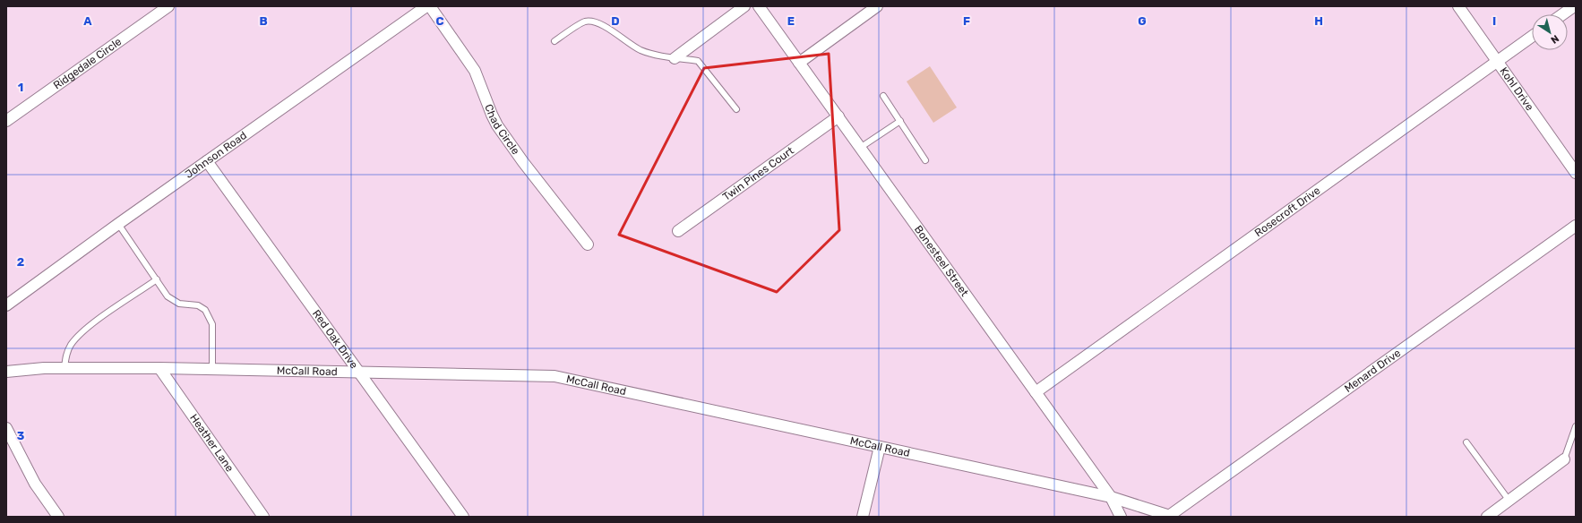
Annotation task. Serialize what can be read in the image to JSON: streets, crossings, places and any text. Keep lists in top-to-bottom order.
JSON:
{
  "streets": {
    "street": [
      "Ridgedale Circle",
      "Kohl Drive",
      "Chad Circle",
      "Johnson Road",
      "Twin Pines Court",
      "Rosecroft Drive",
      "Bonesteel Street",
      "Red Oak Drive",
      "Menard Drive",
      "McCall Road",
      "Heather Lane"
    ]
  },
  "crossings": [
    ["Kohl Drive", "Rosecroft Drive"],
    ["Johnson Road", "Red Oak Drive"],
    ["Twin Pines Court", "Bonesteel Street"],
    ["Rosecroft Drive", "Bonesteel Street"],
    ["Bonesteel Street", "McCall Road"],
    ["Red Oak Drive", "McCall Road"],
    ["Menard Drive", "McCall Road"],
    ["McCall Road", "Heather Lane"]
  ],
  "north": "bottom right",
  "grid": {
    "columns": [
      "A",
      "B",
      "C",
      "D",
      "E",
      "F",
      "G",
      "H",
      "I"
    ],
    "rows": ["1", "2", "3"]
  }
}
